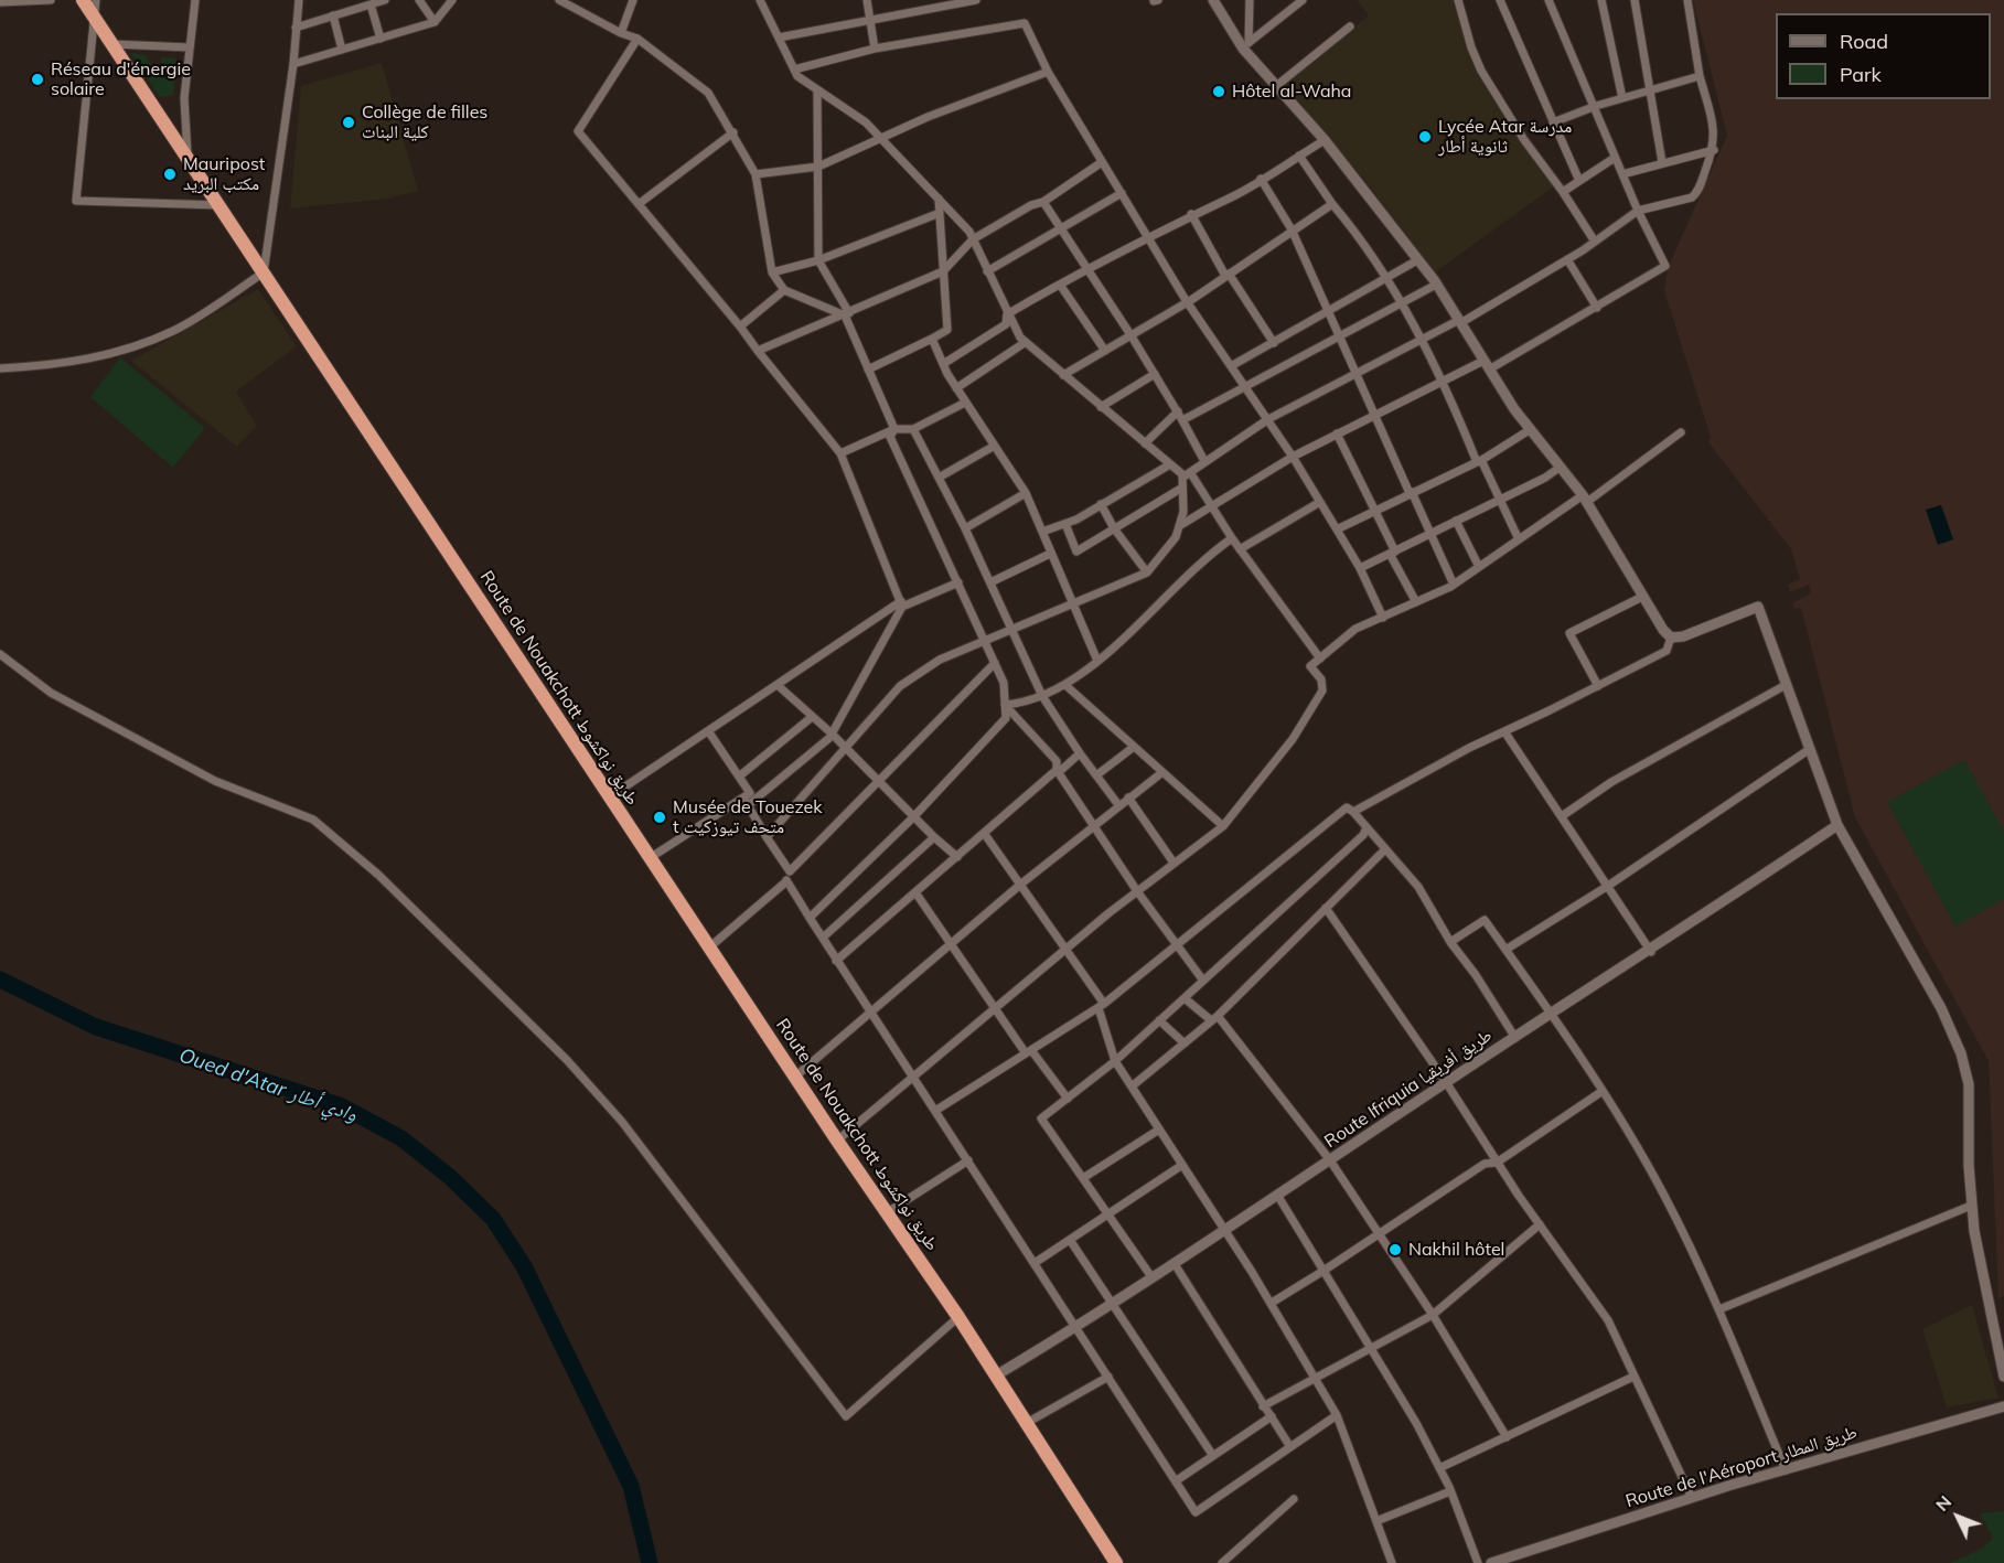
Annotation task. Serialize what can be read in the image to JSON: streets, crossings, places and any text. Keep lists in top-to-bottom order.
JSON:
{
  "streets": {
    "highway": ["Route de Nouakchott طريق نواكشوط"],
    "street": ["Route Ifriquia طريق أفريقيا", "Route de l'Aéroport طريق المطار"]
  },
  "crossings": [
    ["Route de Nouakchott طريق نواكشوط", "Route Ifriquia طريق أفريقيا"]
  ],
  "water": ["Oued d'Atar وادي أطار"],
  "places": [
    "Réseau d'énergie solaire",
    "Hôtel al-Waha",
    "Collège de filles كلية البنات",
    "Lycée Atar مدرسة ثانوية أطار",
    "Mauripost مكتب البريد",
    "Musée de Touezek t متحف تيوزكيت",
    "Nakhil hôtel"
  ],
  "legend": ["Road", "Park"],
  "north": "top left"
}
